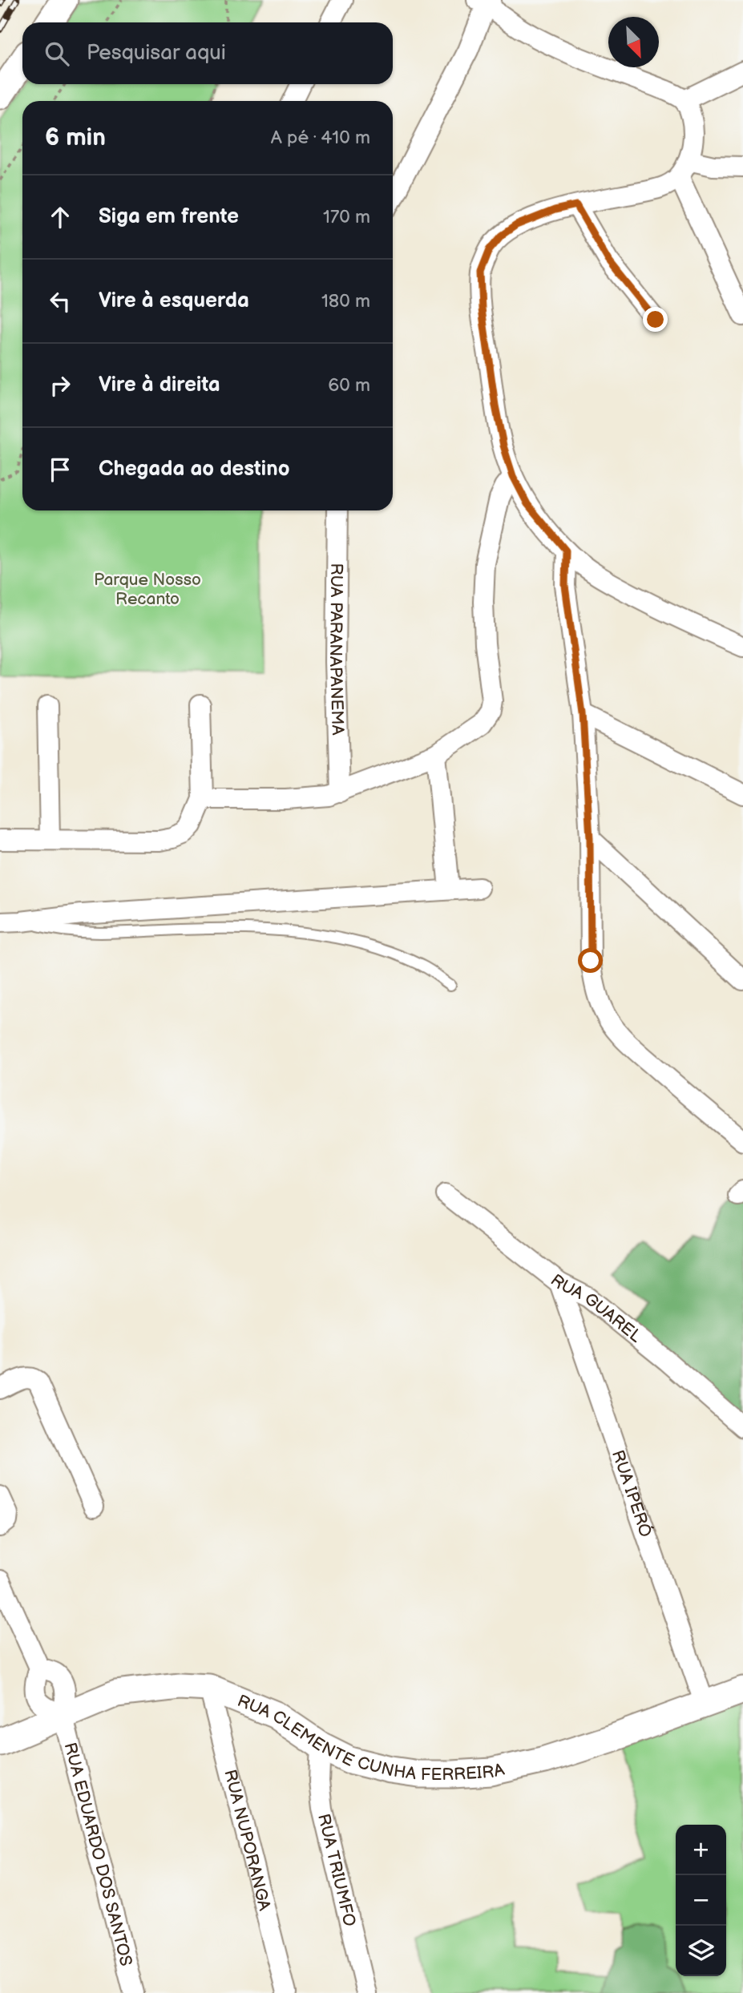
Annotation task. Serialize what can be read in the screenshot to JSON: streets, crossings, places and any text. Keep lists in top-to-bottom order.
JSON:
{
  "streets": {
    "street": [
      "RUA PARANAPANEMA",
      "RUA GUAREL",
      "RUA IPERÓ",
      "RUA CLEMENTE CUNHA FERREIRA",
      "RUA NUPORANGA",
      "RUA EDUARDO DOS SANTOS",
      "RUA TRIUMFO"
    ]
  },
  "crossings": [
    ["RUA GUAREL", "RUA IPERÓ"],
    ["RUA IPERÓ", "RUA CLEMENTE CUNHA FERREIRA"],
    ["RUA CLEMENTE CUNHA FERREIRA", "RUA NUPORANGA"],
    ["RUA CLEMENTE CUNHA FERREIRA", "RUA EDUARDO DOS SANTOS"],
    ["RUA CLEMENTE CUNHA FERREIRA", "RUA TRIUMFO"]
  ],
  "parks": ["Parque Nosso Recanto"],
  "north": "bottom right",
  "page": {
    "search": "Pesquisar aqui",
    "heading": ["6 min", "A pé · 410 m"],
    "list": [
      ["Siga em frente", "170 m"],
      ["Vire à esquerda", "180 m"],
      ["Vire à direita", "60 m"],
      "Chegada ao destino"
    ],
    "map_buttons": ["+", "−"]
  }
}
